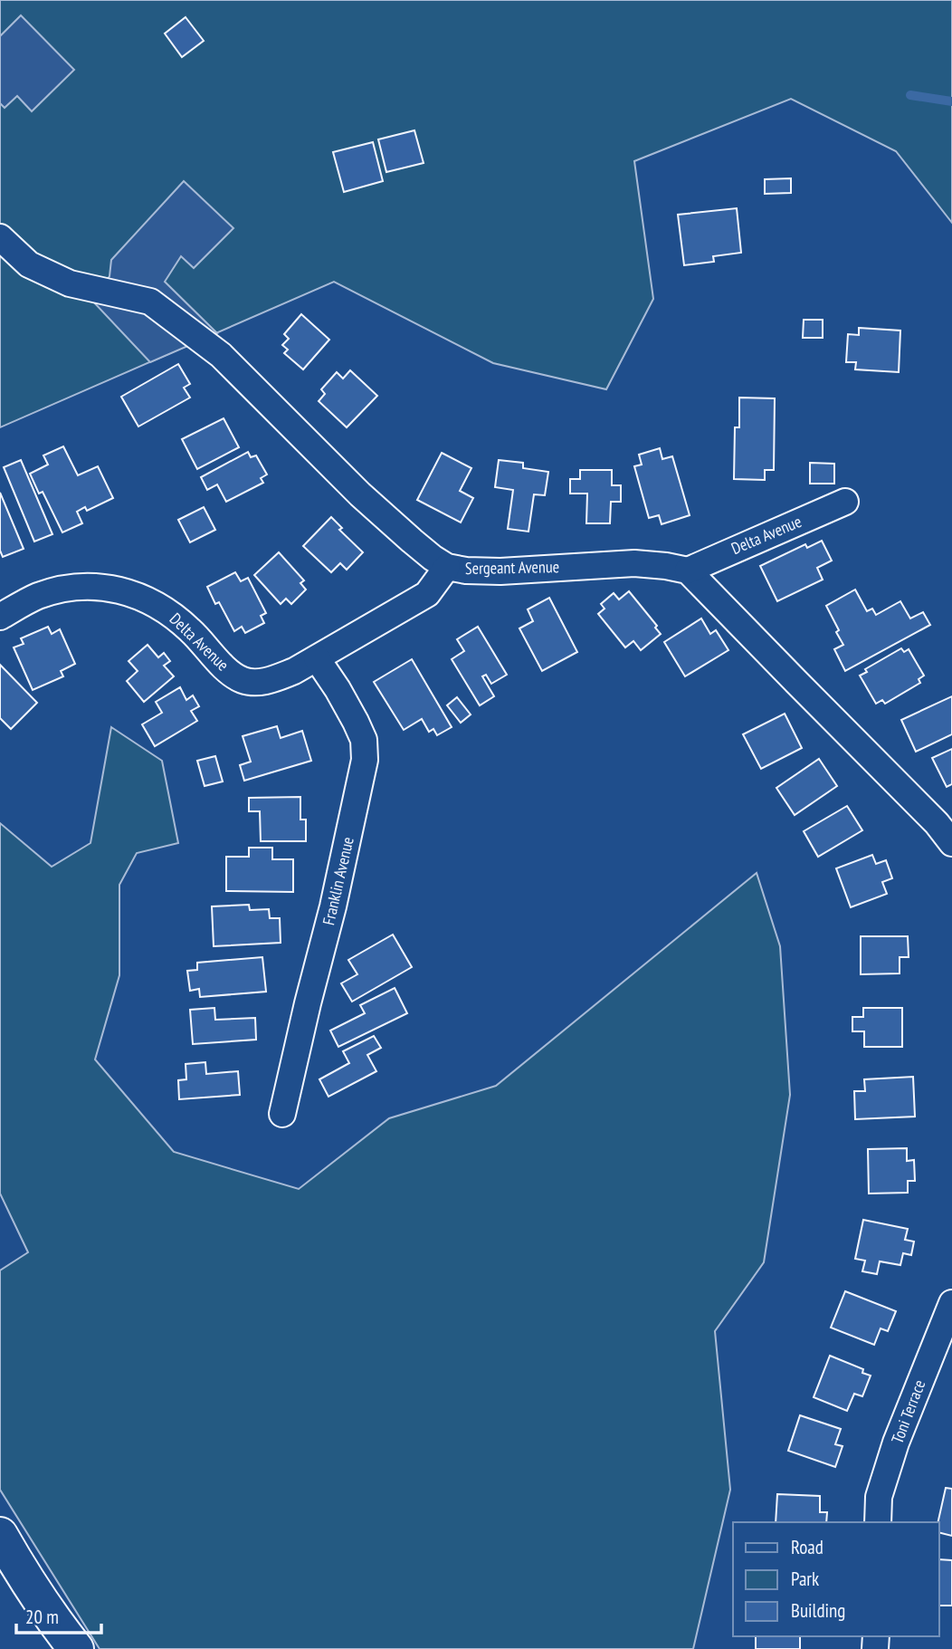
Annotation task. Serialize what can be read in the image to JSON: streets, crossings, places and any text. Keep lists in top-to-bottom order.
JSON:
{
  "streets": {
    "street": [
      "Delta Avenue",
      "Sergeant Avenue",
      "Franklin Avenue",
      "Toni Terrace"
    ]
  },
  "crossings": [
    ["Delta Avenue", "Sergeant Avenue"],
    ["Delta Avenue", "Franklin Avenue"]
  ],
  "legend": ["Road", "Park", "Building"],
  "scale_bar": "20 m"
}
